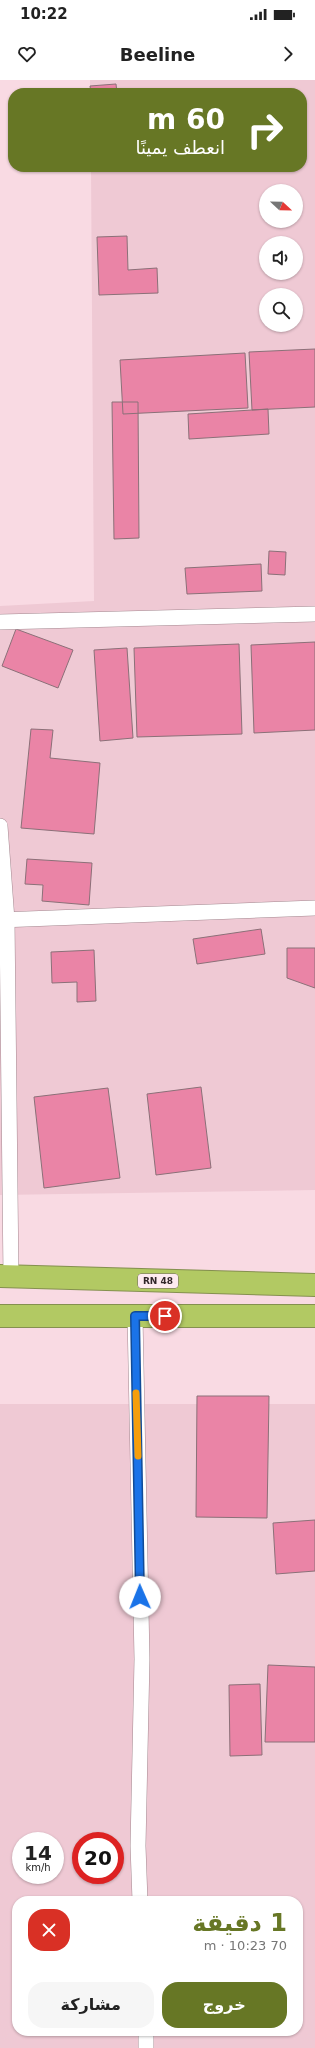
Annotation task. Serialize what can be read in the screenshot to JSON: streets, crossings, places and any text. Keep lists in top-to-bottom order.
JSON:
{
  "streets": {
    "highway": ["RN 48"]
  },
  "north": "right",
  "page": {
    "status": "10:22",
    "header": "Beeline",
    "turn": ["60 m", "انعطف يمينًا"],
    "speed": "14 km/h",
    "limit": "20",
    "heading": ["1 دقيقة", "70 m · 10:23"],
    "buttons": ["خروج", "مشاركة"]
  }
}
